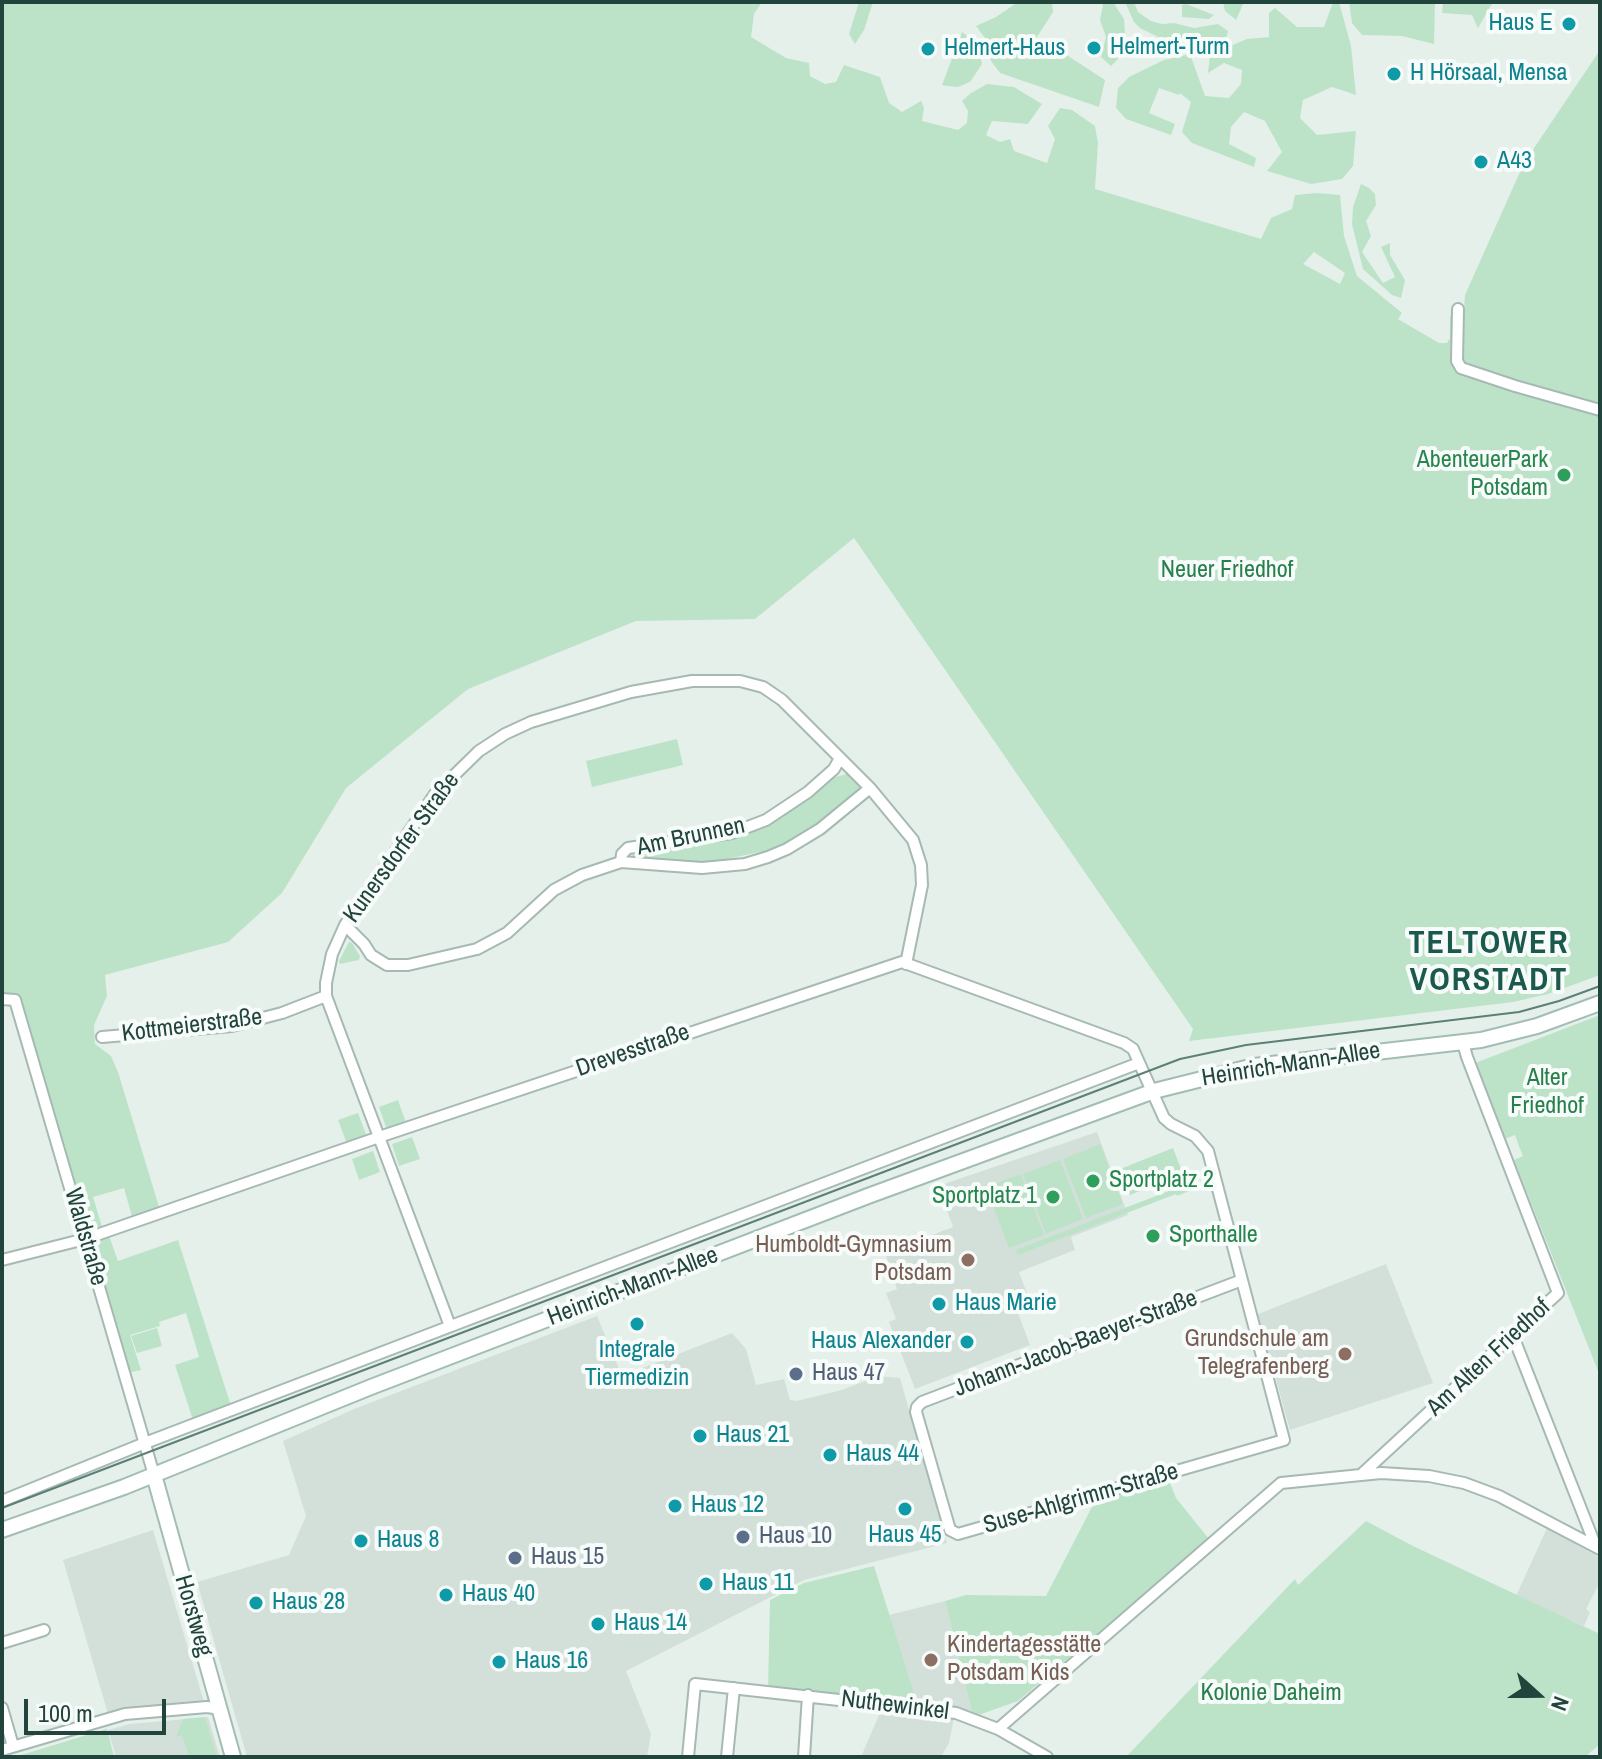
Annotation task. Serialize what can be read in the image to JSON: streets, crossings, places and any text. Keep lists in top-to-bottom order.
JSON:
{
  "streets": {
    "main road": ["Heinrich-Mann-Allee", "Horstweg"],
    "street": [
      "Am Brunnen",
      "Kunersdorfer Straße",
      "Kottmeierstraße",
      "Drevesstraße",
      "Waldstraße",
      "Johann-Jacob-Baeyer-Straße",
      "Am Alten Friedhof",
      "Suse-Ahlgrimm-Straße",
      "Nuthewinkel"
    ]
  },
  "crossings": [
    ["Am Brunnen", "Kunersdorfer Straße"],
    ["Kunersdorfer Straße", "Kottmeierstraße"],
    ["Kunersdorfer Straße", "Drevesstraße"],
    ["Kunersdorfer Straße", "Heinrich-Mann-Allee"],
    ["Drevesstraße", "Waldstraße"],
    ["Heinrich-Mann-Allee", "Waldstraße"],
    ["Heinrich-Mann-Allee", "Am Alten Friedhof"],
    ["Heinrich-Mann-Allee", "Horstweg"],
    ["Waldstraße", "Horstweg"],
    ["Johann-Jacob-Baeyer-Straße", "Suse-Ahlgrimm-Straße"]
  ],
  "districts": ["TELTOWER VORSTADT"],
  "parks": ["Neuer Friedhof", "Alter Friedhof", "Kolonie Daheim"],
  "places": [
    "Haus E",
    "Helmert-Turm",
    "Helmert-Haus",
    "H Hörsaal, Mensa",
    "A43",
    "AbenteuerPark Potsdam",
    "Sportplatz 2",
    "Sportplatz 1",
    "Sporthalle",
    "Humboldt-Gymnasium Potsdam",
    "Haus Marie",
    "Integrale Tiermedizin",
    "Haus Alexander",
    "Grundschule am Telegrafenberg",
    "Haus 47",
    "Haus 21",
    "Haus 44",
    "Haus 12",
    "Haus 45",
    "Haus 10",
    "Haus 8",
    "Haus 15",
    "Haus 11",
    "Haus 40",
    "Haus 28",
    "Haus 14",
    "Kindertagesstätte Potsdam Kids",
    "Haus 16"
  ],
  "scale_bar": "100 m",
  "north": "right"
}
